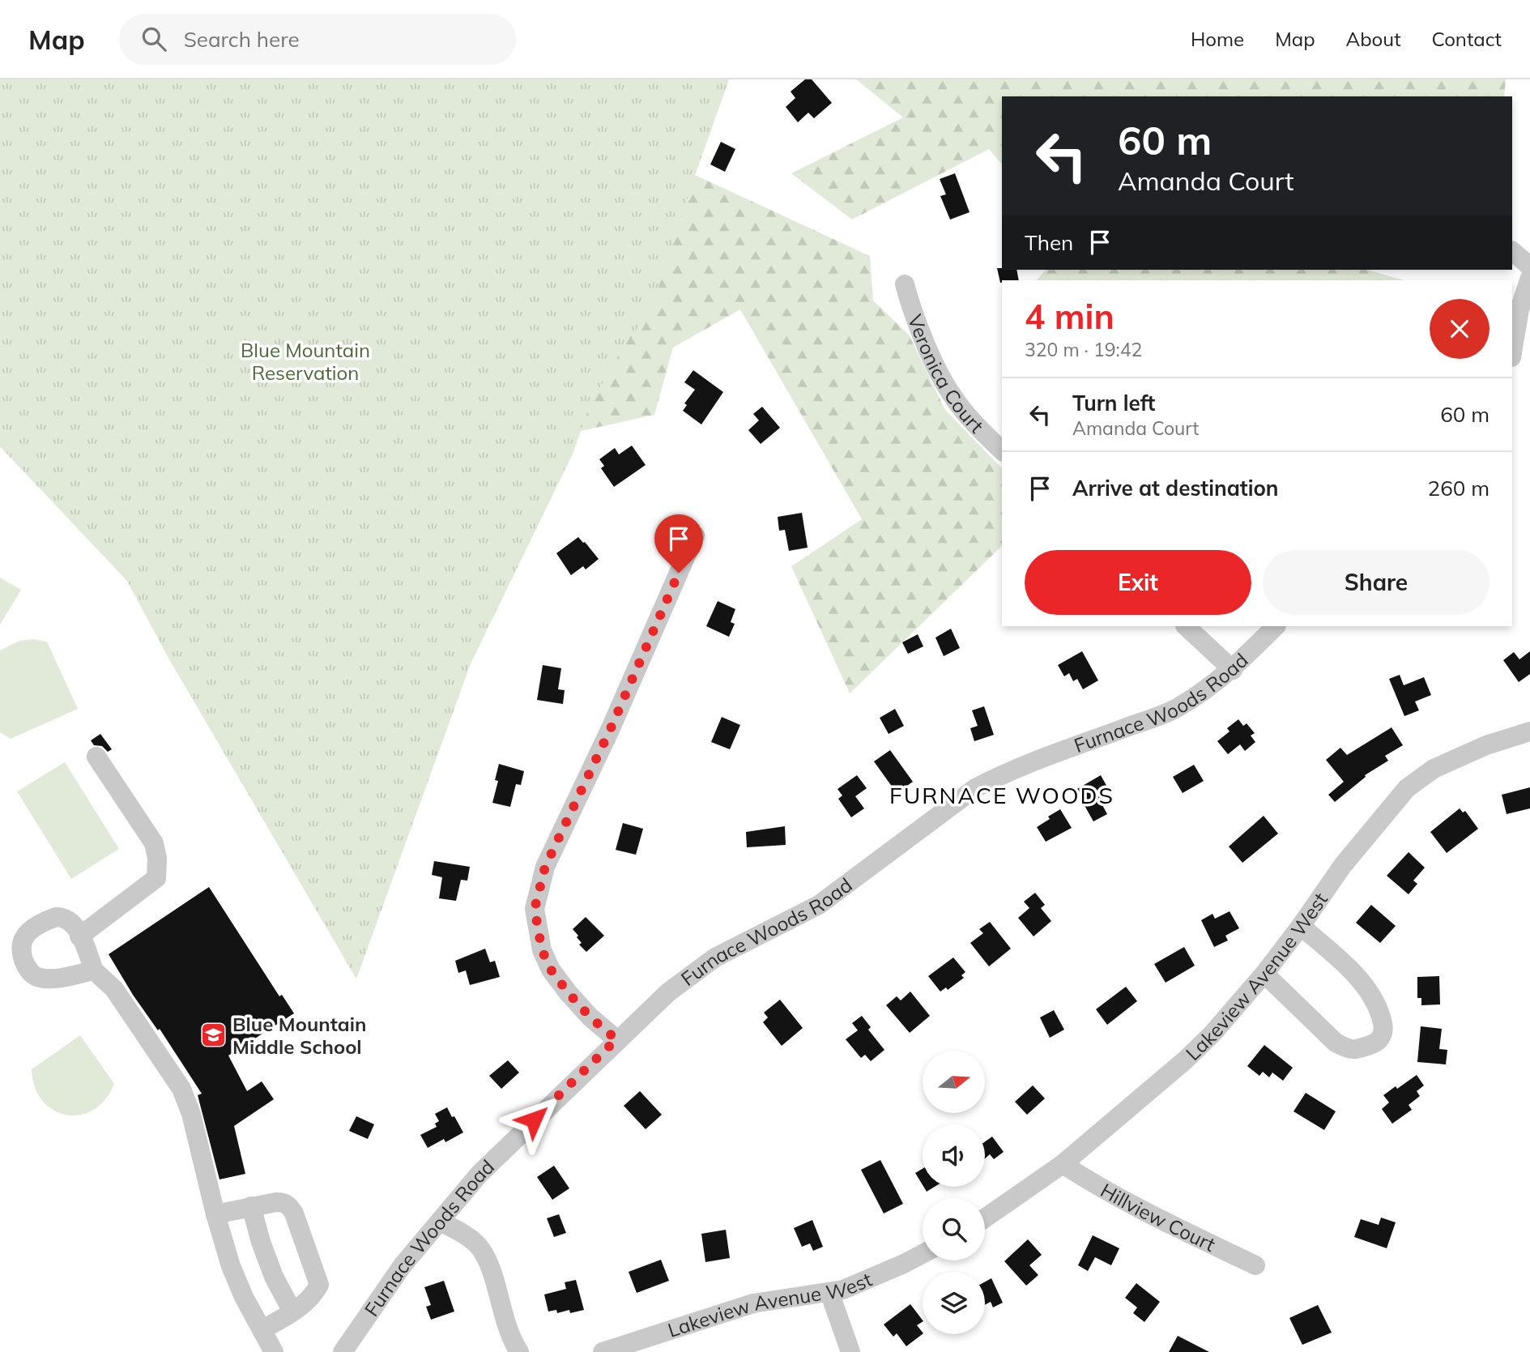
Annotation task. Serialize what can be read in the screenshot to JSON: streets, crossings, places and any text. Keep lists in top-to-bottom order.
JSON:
{
  "streets": {
    "street": [
      "Veronica Court",
      "Furnace Woods Road",
      "Lakeview Avenue West",
      "Hillview Court"
    ]
  },
  "crossings": [
    ["Lakeview Avenue West", "Hillview Court"]
  ],
  "districts": ["FURNACE WOODS"],
  "parks": ["Blue Mountain Reservation"],
  "places": {
    "school or university": ["Blue Mountain Middle School"]
  },
  "north": "right",
  "page": {
    "header": "Map",
    "search": "Search here",
    "nav": [
      "Home",
      "Map",
      "About",
      "Contact"
    ],
    "turn": ["60 m", "Amanda Court"],
    "then": "Then",
    "heading": ["4 min", "320 m · 19:42"],
    "list": [
      {
        "name": "Turn left",
        "note": "Amanda Court",
        "value": "60 m"
      },
      {
        "name": "Arrive at destination",
        "value": "260 m"
      }
    ],
    "buttons": ["Exit", "Share"]
  }
}
